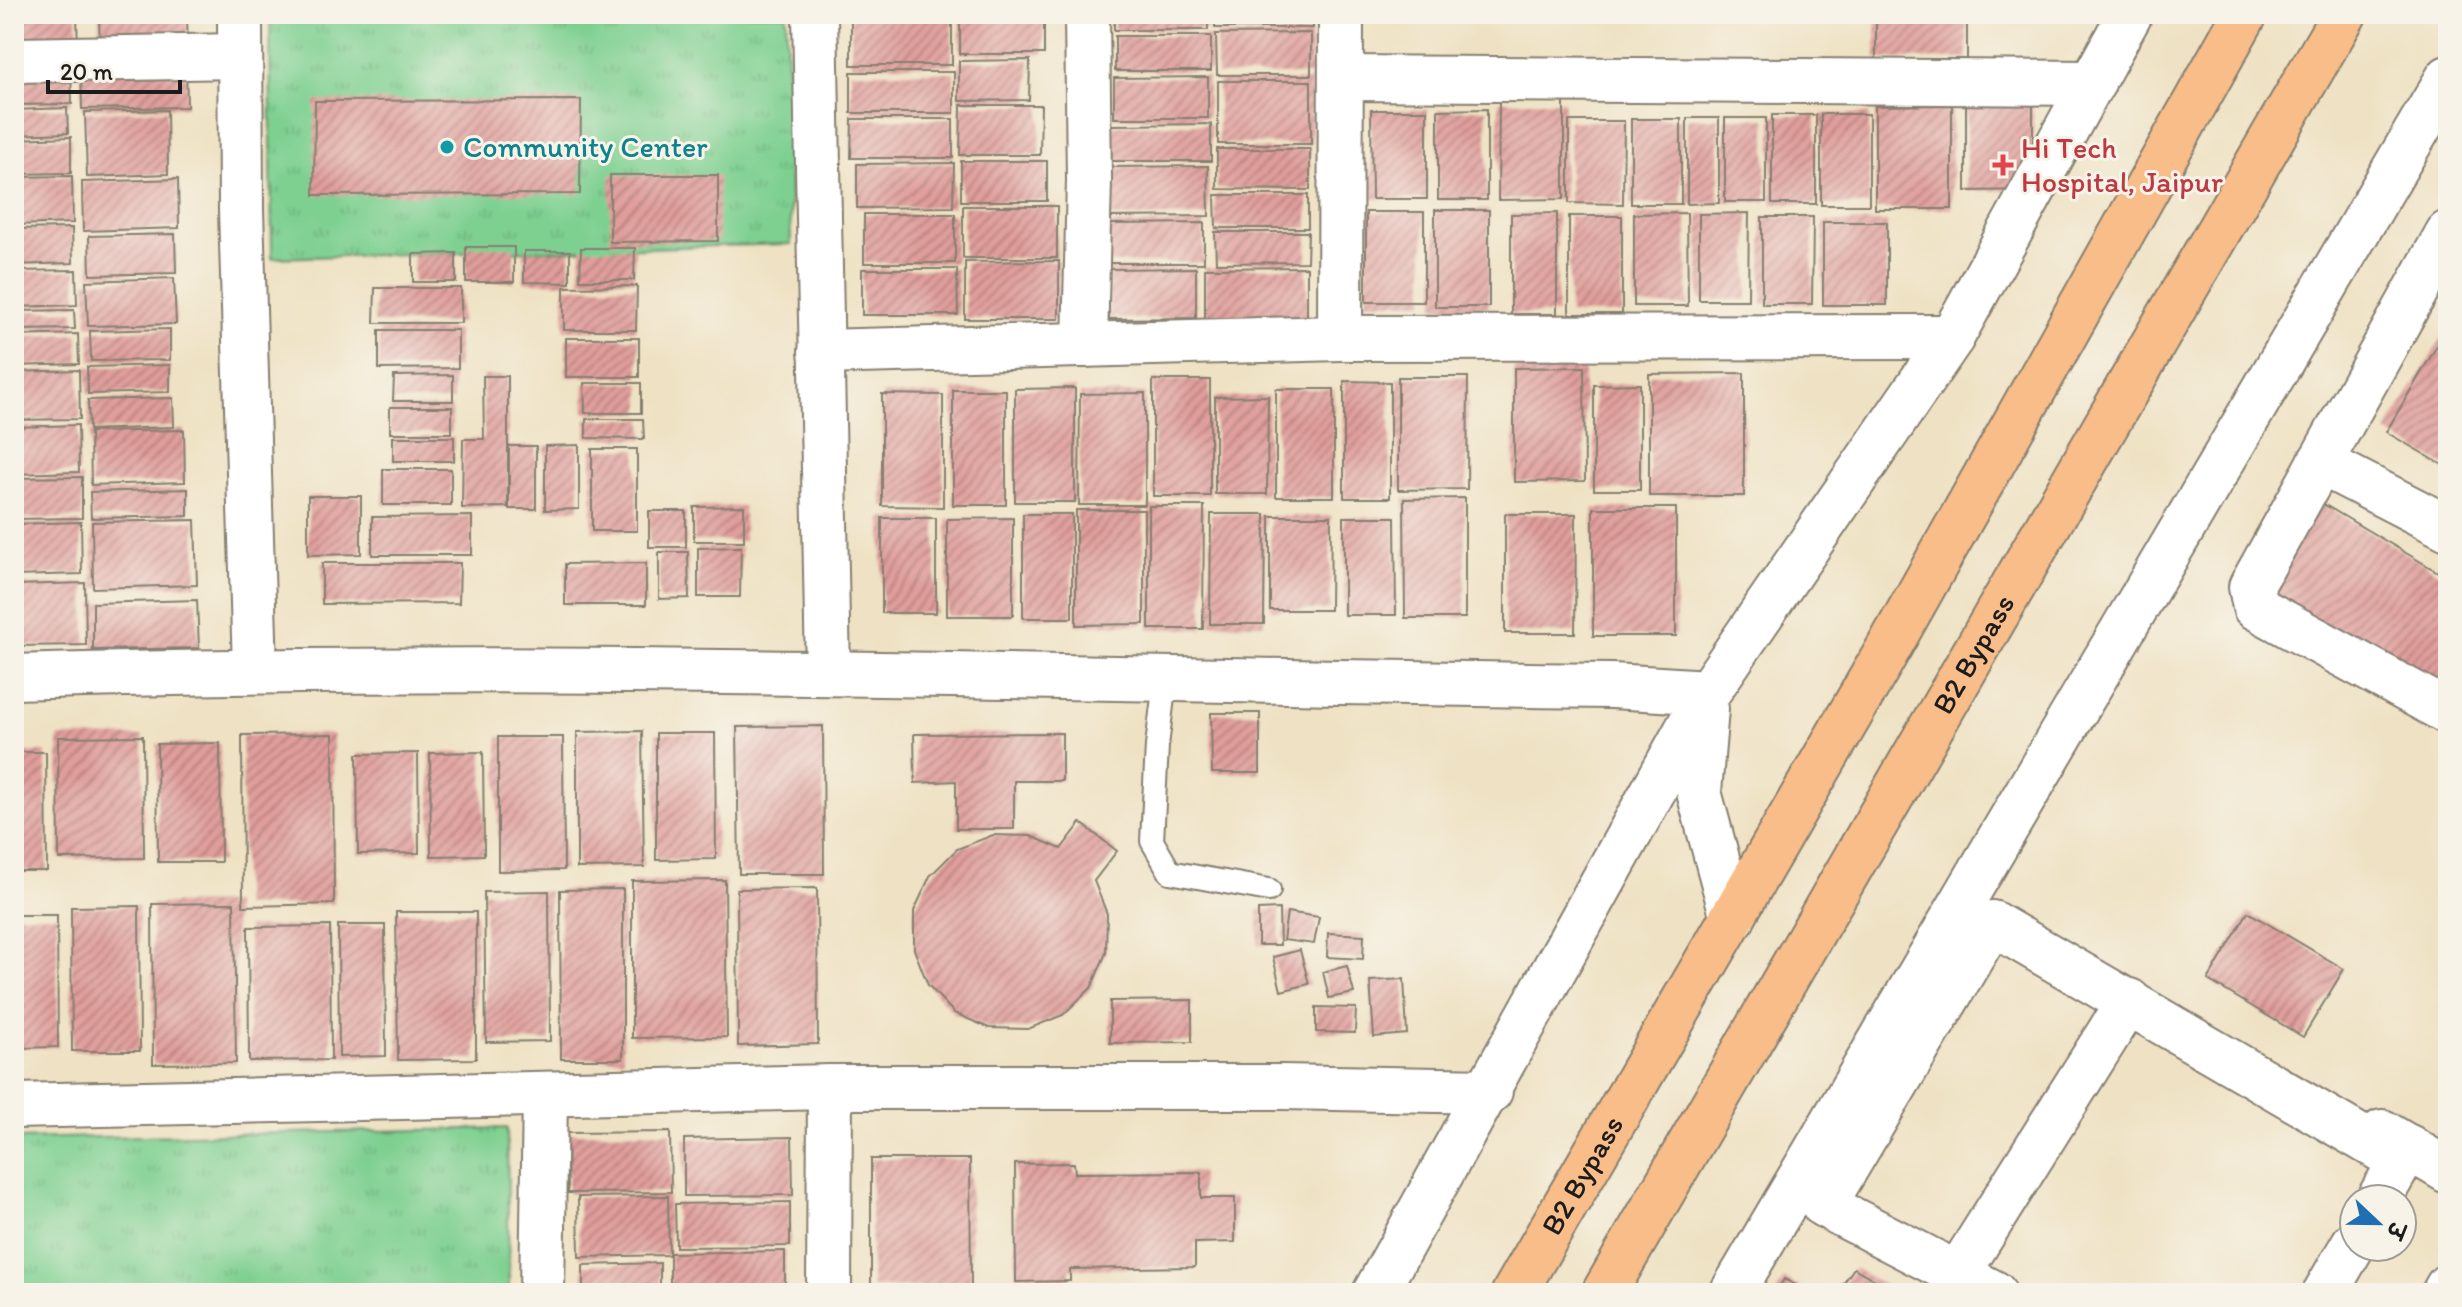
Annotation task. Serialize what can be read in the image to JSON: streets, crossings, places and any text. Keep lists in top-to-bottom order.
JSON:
{
  "streets": {
    "main road": ["B2 Bypass"]
  },
  "places": {
    "other": ["Community Center"],
    "health": ["Hi Tech Hospital, Jaipur"]
  },
  "scale_bar": "20 m",
  "north": "right"
}
